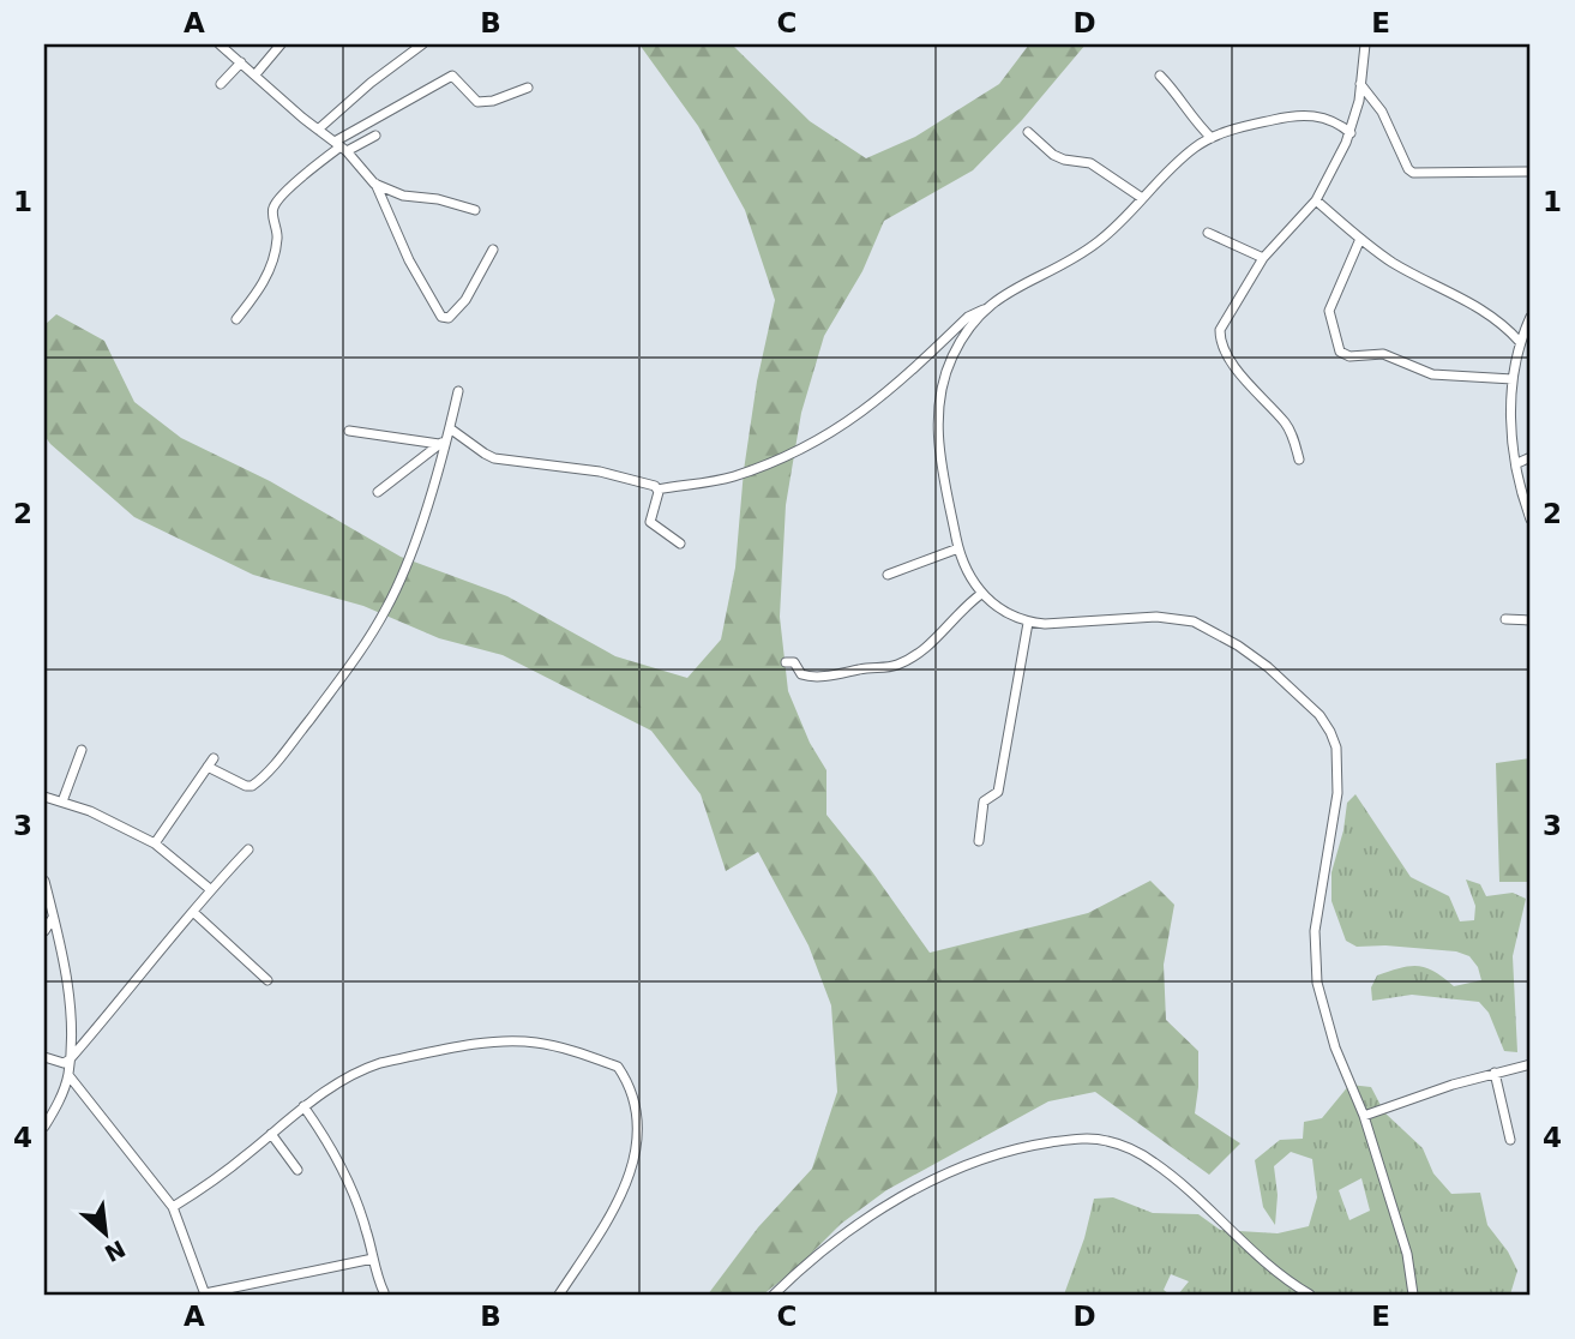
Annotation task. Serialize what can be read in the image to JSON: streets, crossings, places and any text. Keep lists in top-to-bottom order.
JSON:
{
  "north": "bottom right",
  "grid": {
    "columns": [
      "A",
      "B",
      "C",
      "D",
      "E"
    ],
    "rows": [
      "1",
      "2",
      "3",
      "4"
    ]
  }
}
